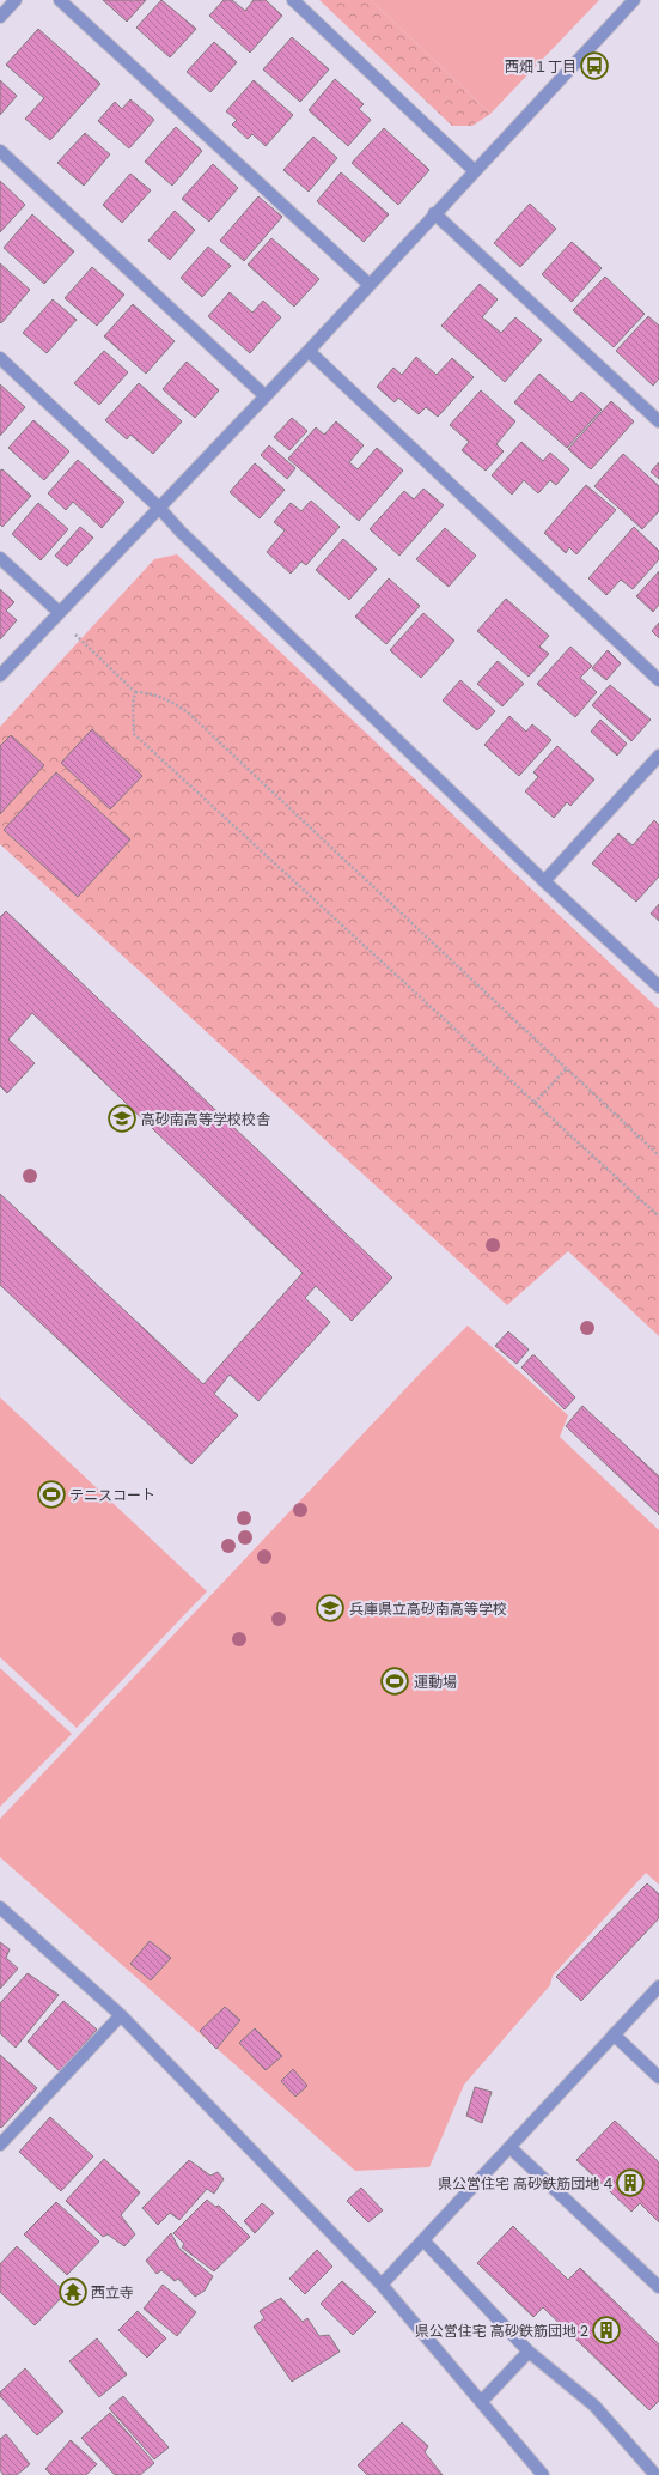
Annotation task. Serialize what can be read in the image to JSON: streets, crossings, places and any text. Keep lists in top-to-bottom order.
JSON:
{
  "places": {
    "bus stop": ["西畑１丁目"],
    "school or university": ["高砂南高等学校校舎", "兵庫県立高砂南高等学校"],
    "sports": ["テニスコート", "運動場"],
    "building": ["県公営住宅 高砂鉄筋団地 4", "県公営住宅 高砂鉄筋団地 2"],
    "temple": ["西立寺"]
  }
}
